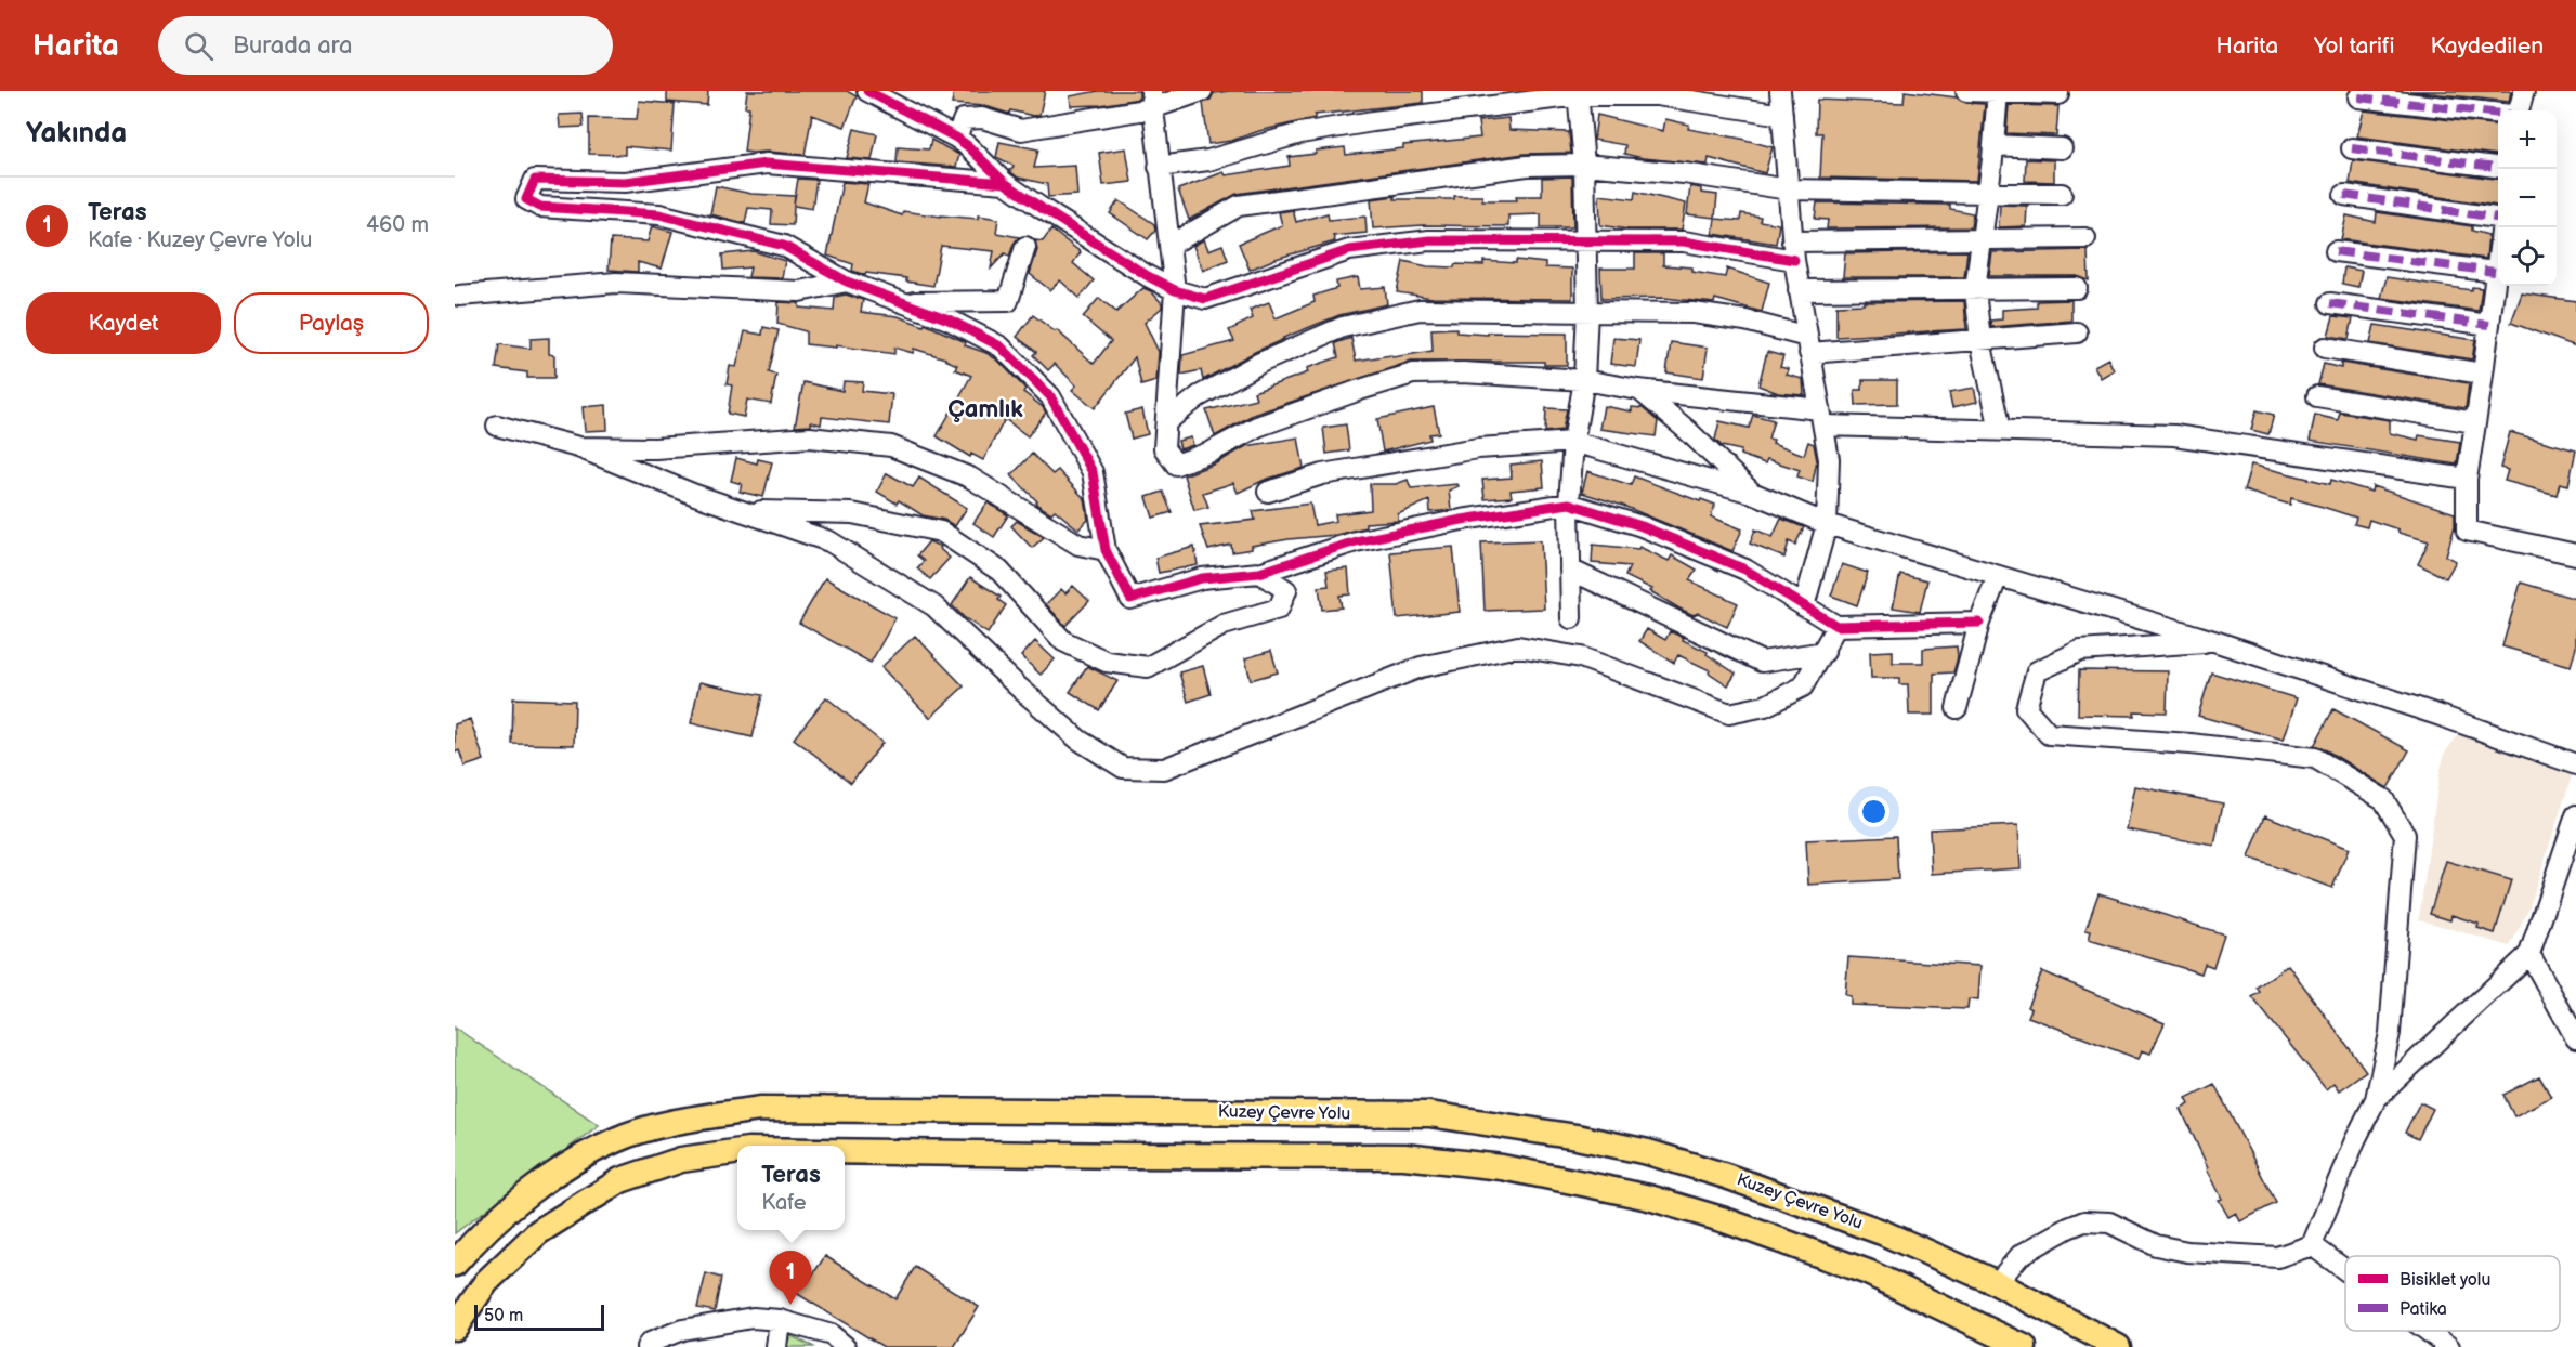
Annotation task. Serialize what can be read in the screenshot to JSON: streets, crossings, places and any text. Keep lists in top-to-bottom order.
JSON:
{
  "streets": {
    "main road": ["Kuzey Çevre Yolu"]
  },
  "districts": ["Çamlık"],
  "legend": ["Bisiklet yolu", "Patika"],
  "scale_bar": "50 m",
  "page": {
    "header": "Harita",
    "search": "Burada ara",
    "nav": ["Harita", "Yol tarifi", "Kaydedilen"],
    "heading": "Yakında",
    "map_buttons": ["+", "−"],
    "list": [
      {
        "mark": "1",
        "name": "Teras",
        "note": "Kafe · Kuzey Çevre Yolu",
        "value": "460 m"
      }
    ],
    "buttons": ["Kaydet", "Paylaş"],
    "popup": ["Teras", "Kafe"],
    "pins": "1",
    "scale": "50 m"
  }
}
